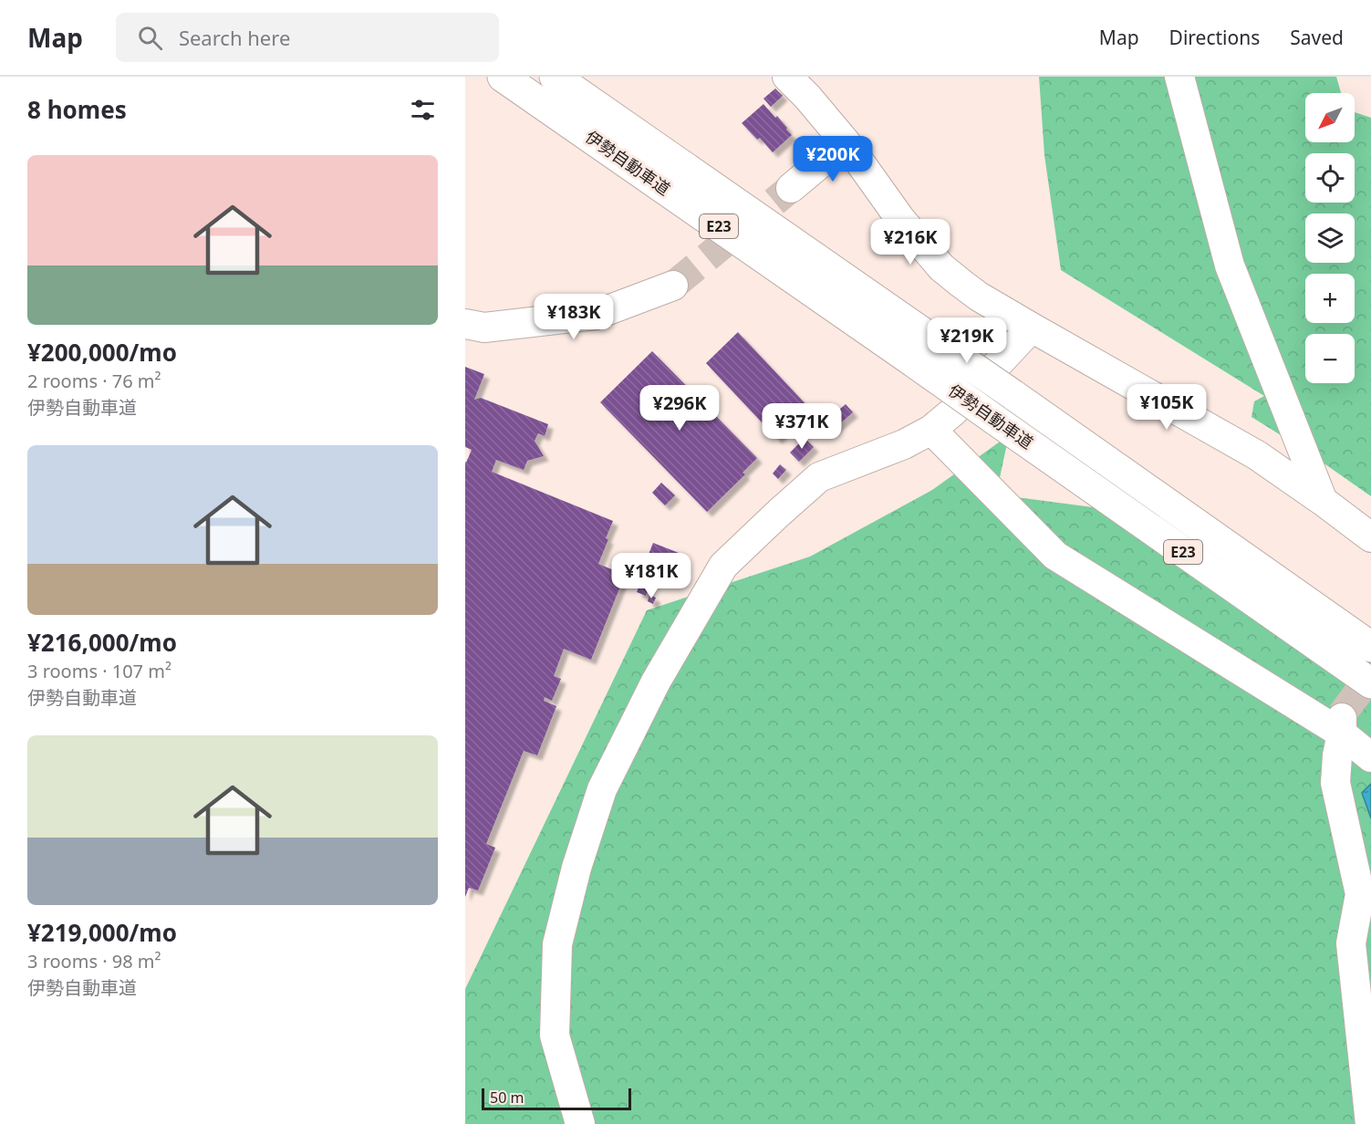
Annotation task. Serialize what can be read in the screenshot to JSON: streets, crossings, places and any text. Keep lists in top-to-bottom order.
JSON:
{
  "streets": {
    "highway": ["伊勢自動車道", "E23"]
  },
  "scale_bar": "50 m",
  "north": "bottom left",
  "page": {
    "header": "Map",
    "search": "Search here",
    "nav": ["Map", "Directions", "Saved"],
    "heading": "8 homes",
    "map_buttons": ["+", "−"],
    "price": [
      "¥200K",
      "¥216K",
      "¥183K",
      "¥219K",
      "¥105K",
      "¥296K",
      "¥371K",
      "¥181K"
    ],
    "list": [
      {
        "name": "¥200,000/mo",
        "note": "2 rooms · 76 m² · 伊勢自動車道"
      },
      {
        "name": "¥216,000/mo",
        "note": "3 rooms · 107 m² · 伊勢自動車道"
      },
      {
        "name": "¥219,000/mo",
        "note": "3 rooms · 98 m² · 伊勢自動車道"
      }
    ],
    "scale": "50 m"
  }
}
